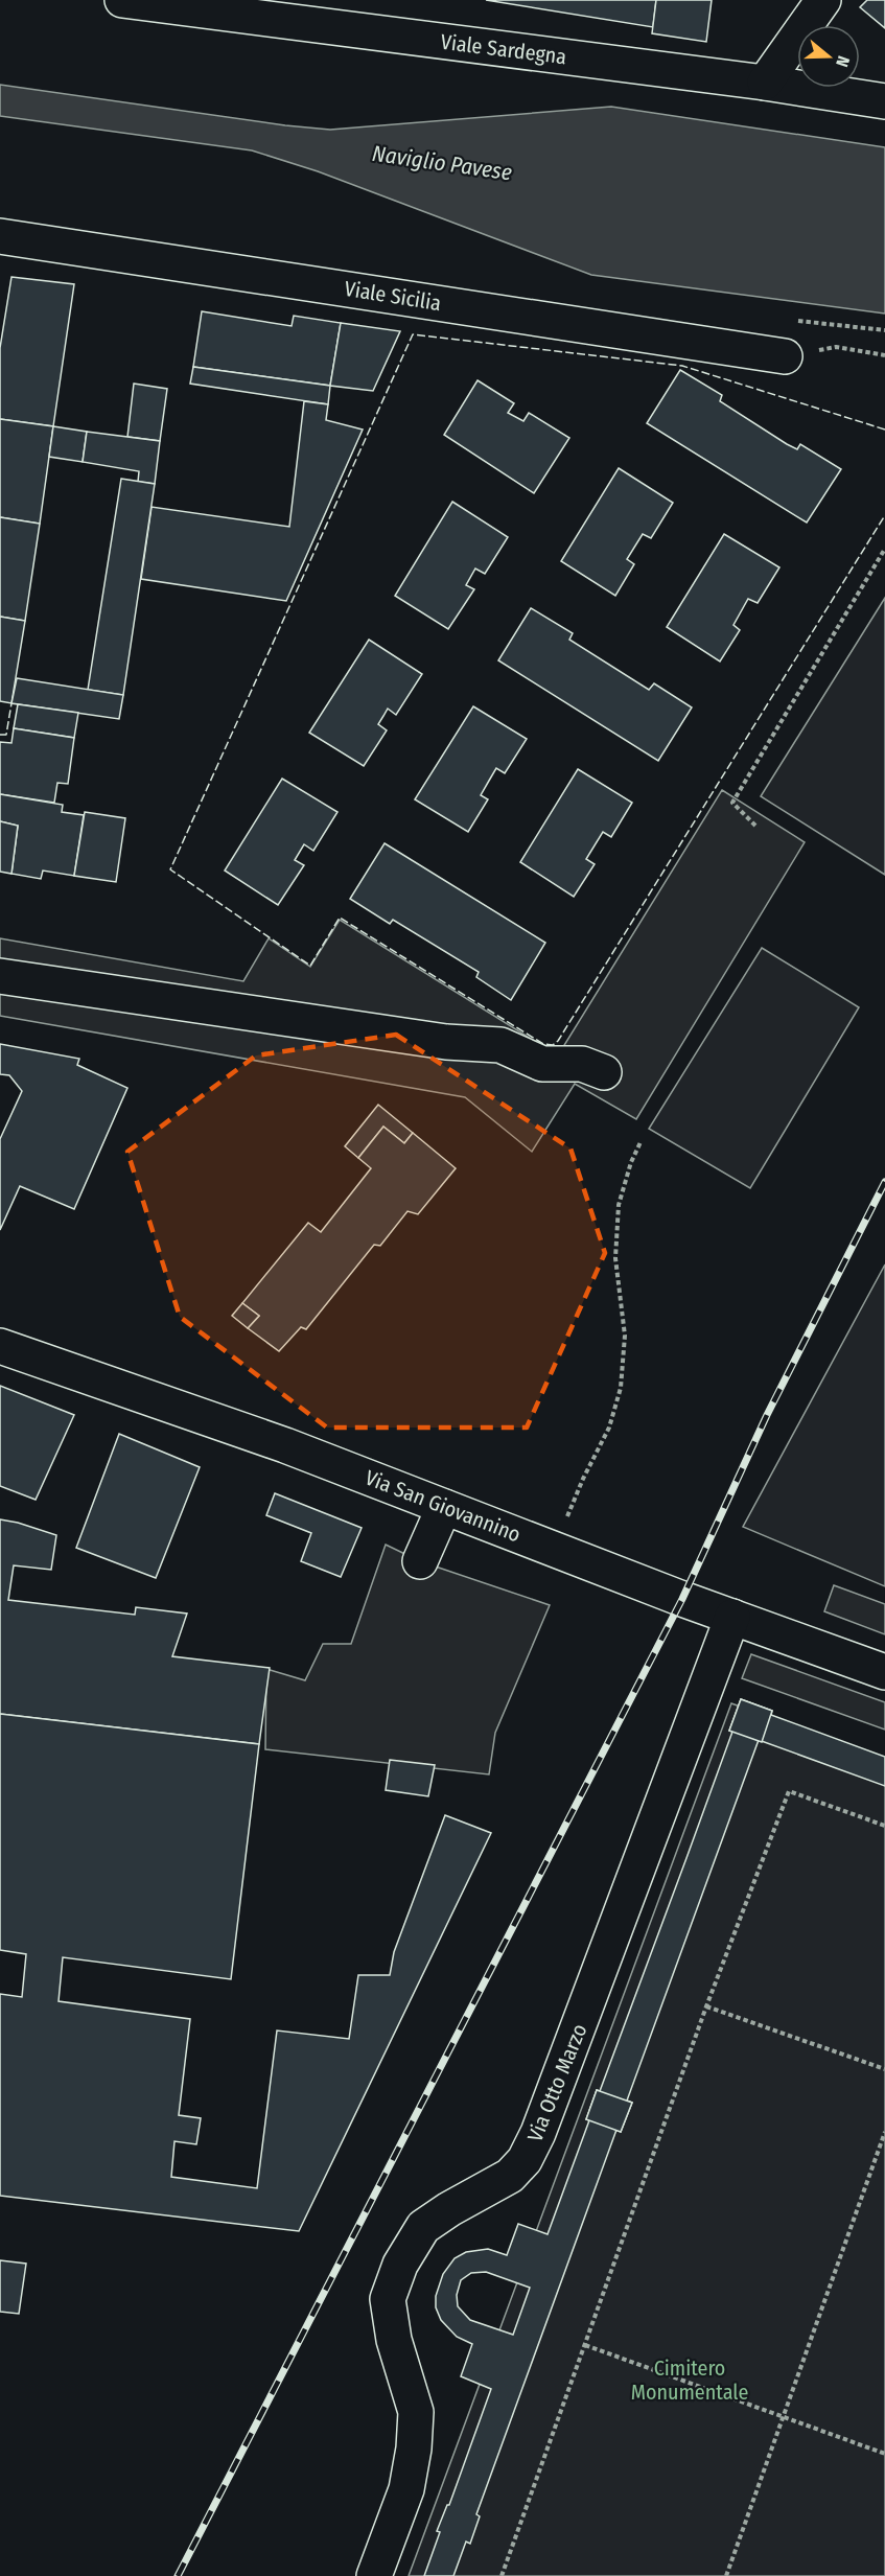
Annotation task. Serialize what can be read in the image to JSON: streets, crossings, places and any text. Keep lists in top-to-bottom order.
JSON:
{
  "streets": {
    "street": [
      "Viale Sardegna",
      "Viale Sicilia",
      "Via San Giovannino",
      "Via Otto Marzo"
    ]
  },
  "crossings": [
    ["Via San Giovannino", "Via Otto Marzo"]
  ],
  "water": ["Naviglio Pavese"],
  "parks": ["Cimitero Monumentale"],
  "north": "right"
}
